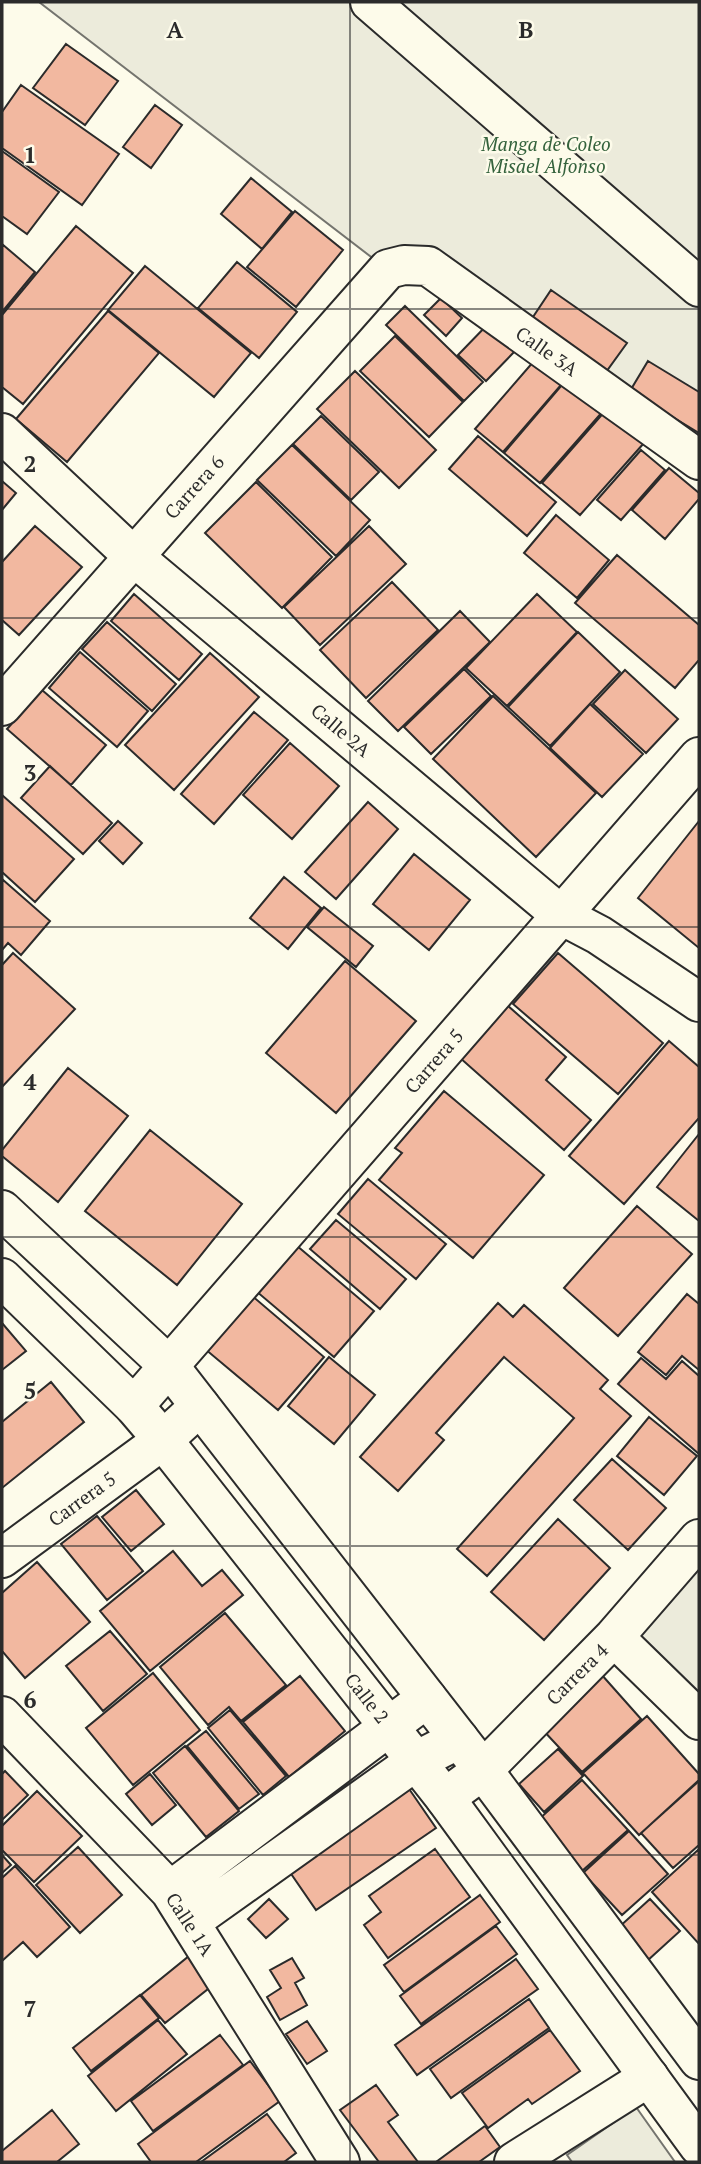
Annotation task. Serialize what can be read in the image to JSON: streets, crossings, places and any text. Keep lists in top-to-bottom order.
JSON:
{
  "streets": {
    "street": [
      "Calle 3A",
      "Carrera 6",
      "Calle 2A",
      "Carrera 5",
      "Carrera 4",
      "Calle 2",
      "Calle 1A"
    ]
  },
  "crossings": [
    ["Calle 3A", "Carrera 6"],
    ["Carrera 6", "Calle 2A"],
    ["Calle 2A", "Carrera 5"],
    ["Carrera 5", "Calle 2"],
    ["Carrera 4", "Calle 2"]
  ],
  "parks": ["Manga de Coleo Misael Alfonso"],
  "grid": {
    "columns": ["A", "B"],
    "rows": [
      "1",
      "2",
      "3",
      "4",
      "5",
      "6",
      "7"
    ]
  }
}
